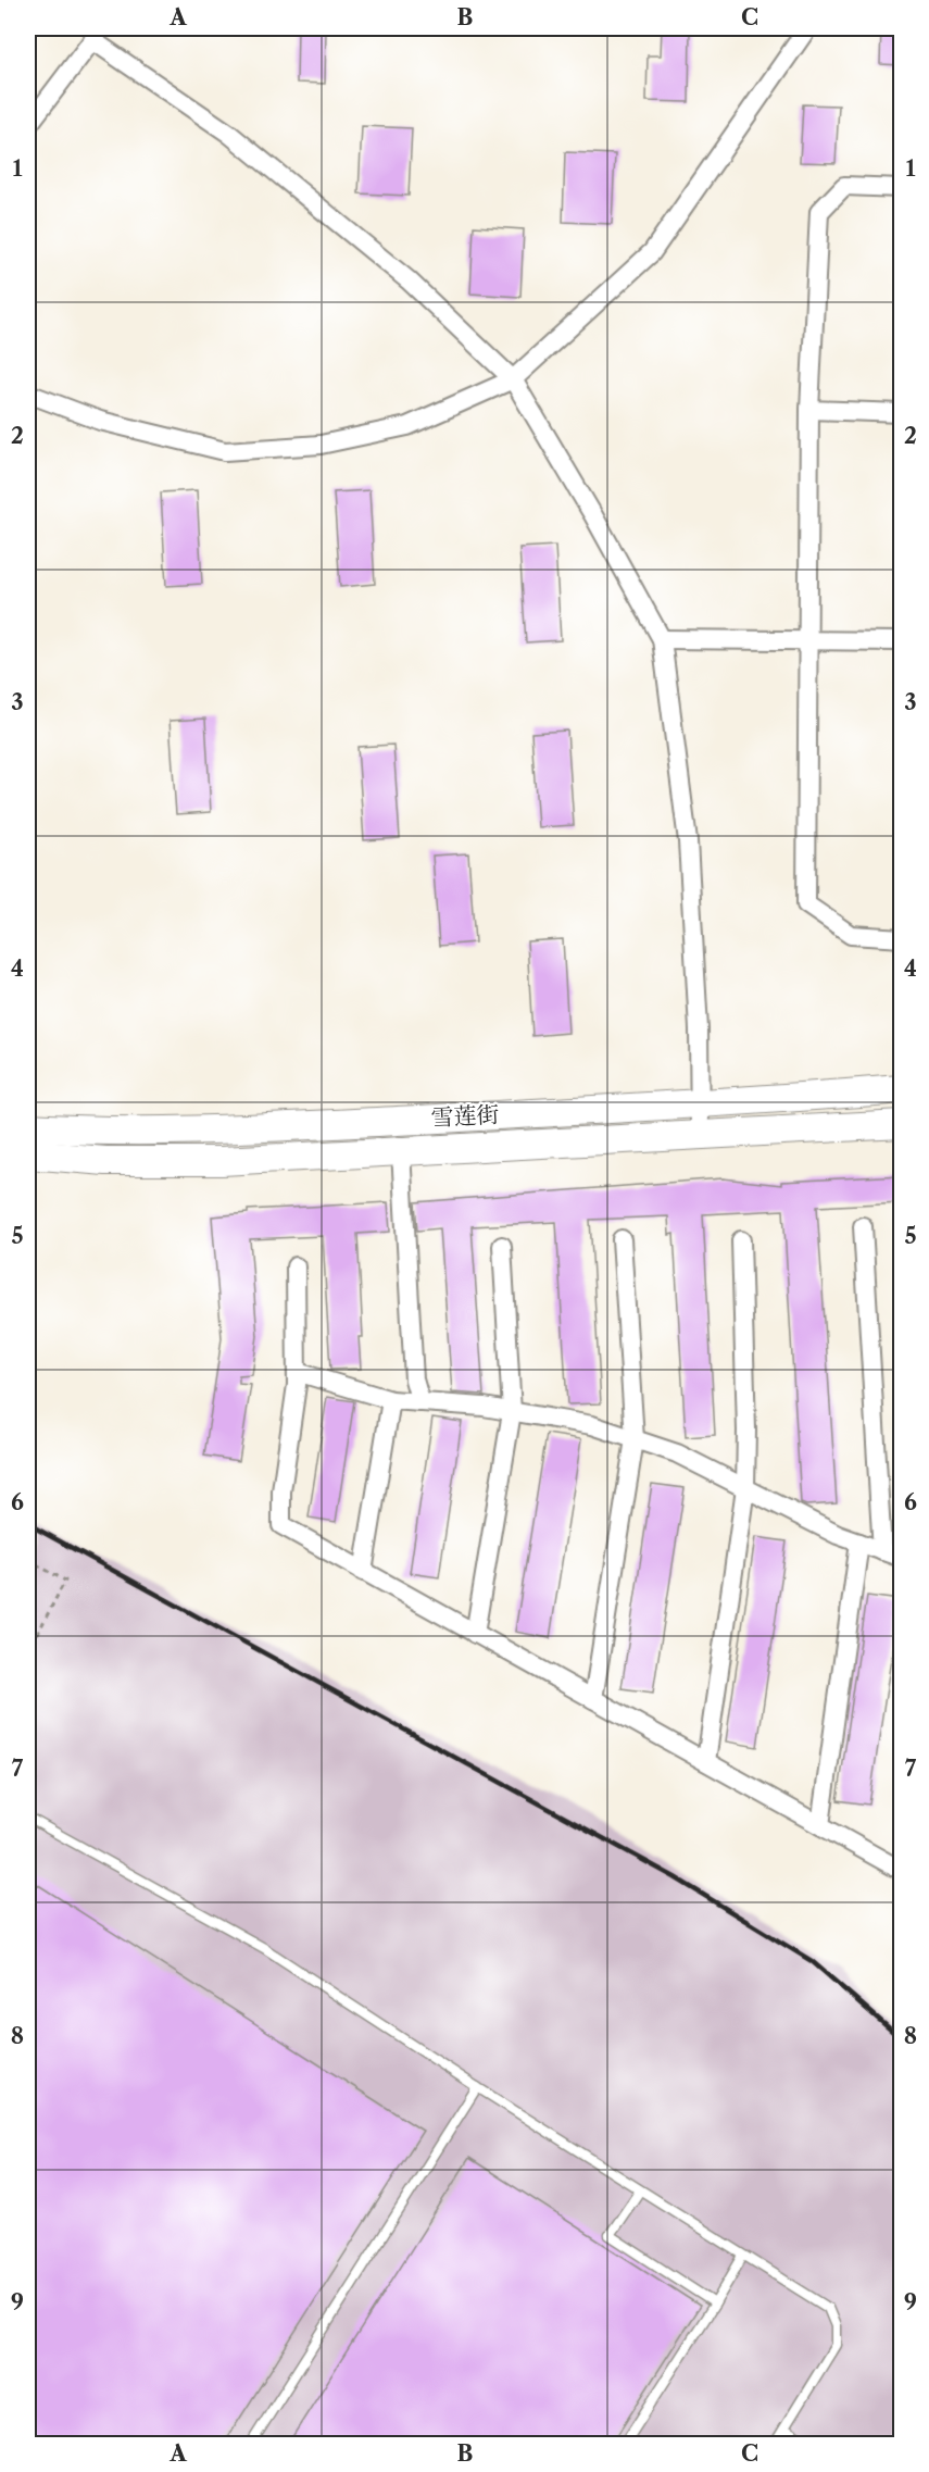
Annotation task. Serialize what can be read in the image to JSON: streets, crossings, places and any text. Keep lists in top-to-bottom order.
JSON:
{
  "streets": {
    "main road": ["雪莲街"]
  },
  "grid": {
    "columns": ["A", "B", "C"],
    "rows": [
      "1",
      "2",
      "3",
      "4",
      "5",
      "6",
      "7",
      "8",
      "9"
    ]
  }
}
